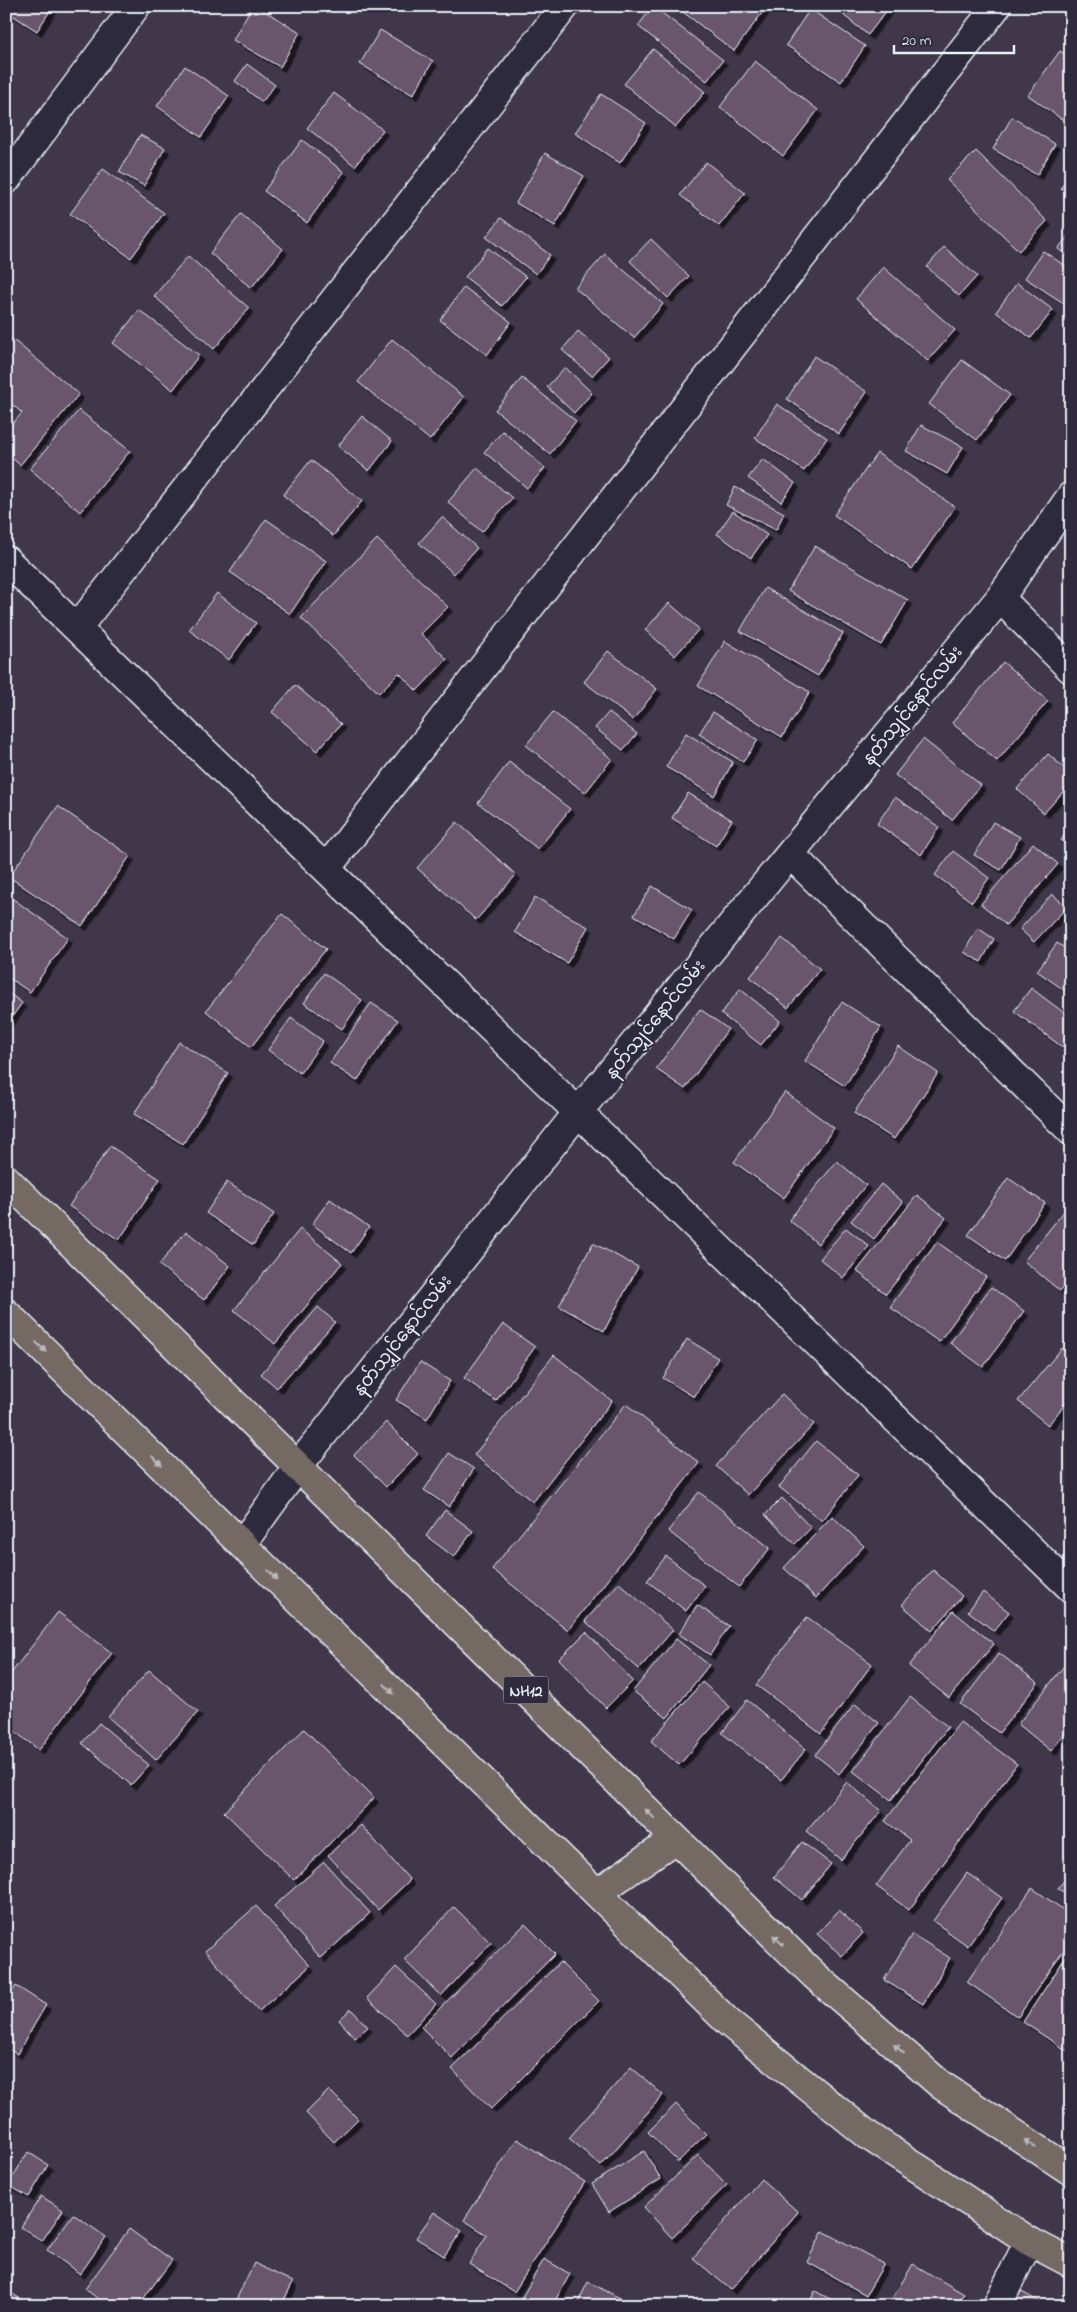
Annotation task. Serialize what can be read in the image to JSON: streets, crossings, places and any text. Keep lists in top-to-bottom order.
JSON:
{
  "streets": {
    "highway": ["NH12"],
    "street": ["နတ်သျှင်နောင်လမ်း"]
  },
  "crossings": [
    ["နတ်သျှင်နောင်လမ်း", "NH12"]
  ],
  "scale_bar": "20 m"
}
